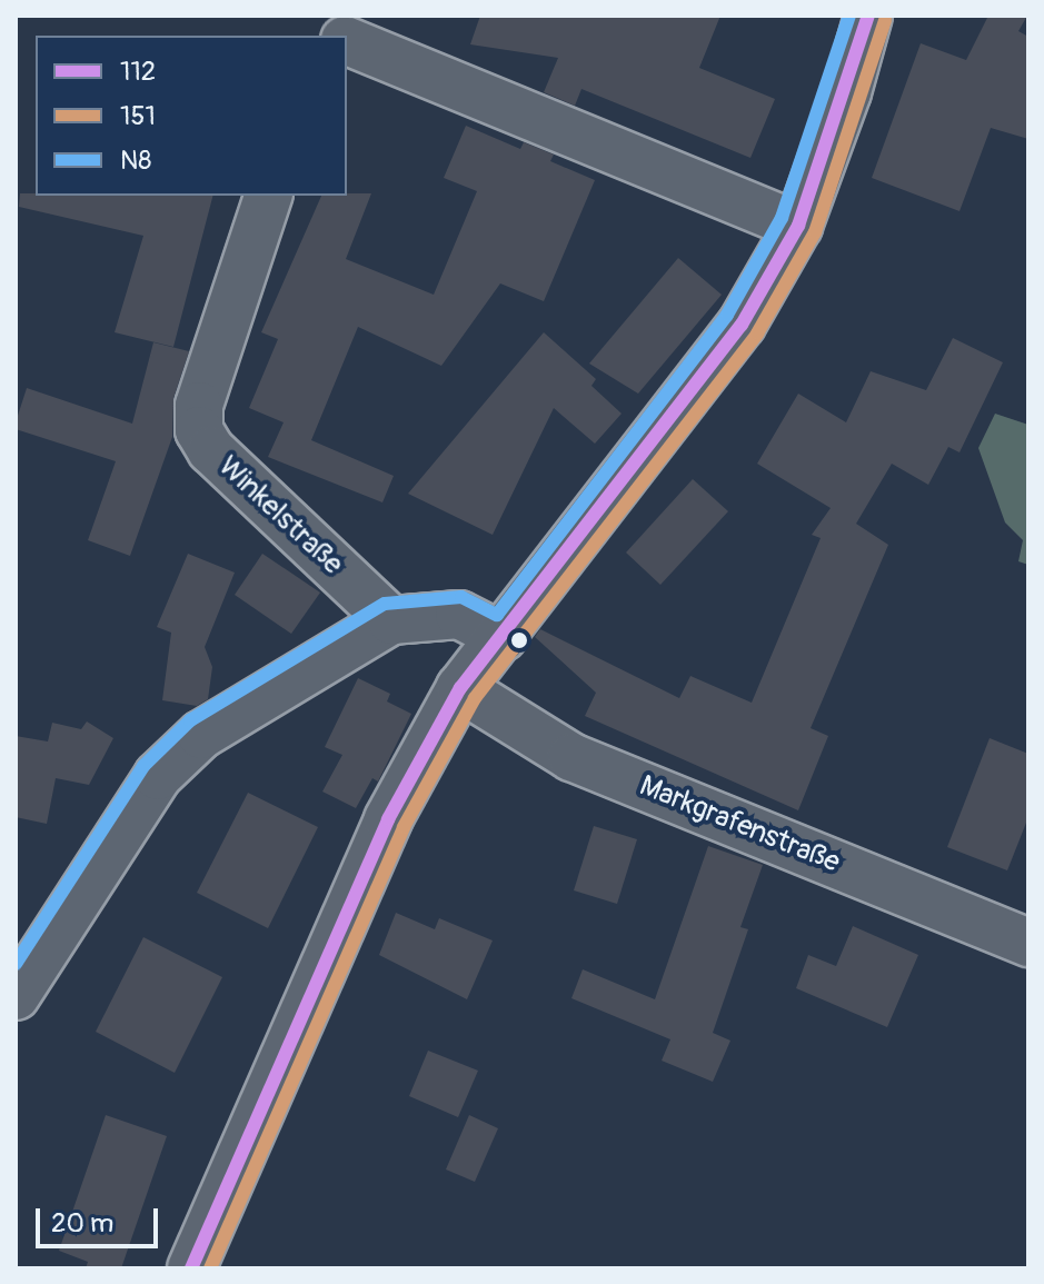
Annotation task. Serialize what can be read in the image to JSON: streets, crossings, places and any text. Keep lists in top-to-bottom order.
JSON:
{
  "streets": {
    "street": ["Winkelstraße", "Markgrafenstraße"]
  },
  "lines": ["transit line 112", "transit line N8", "transit line 151"],
  "legend": ["112", "151", "N8"],
  "scale_bar": "20 m"
}
